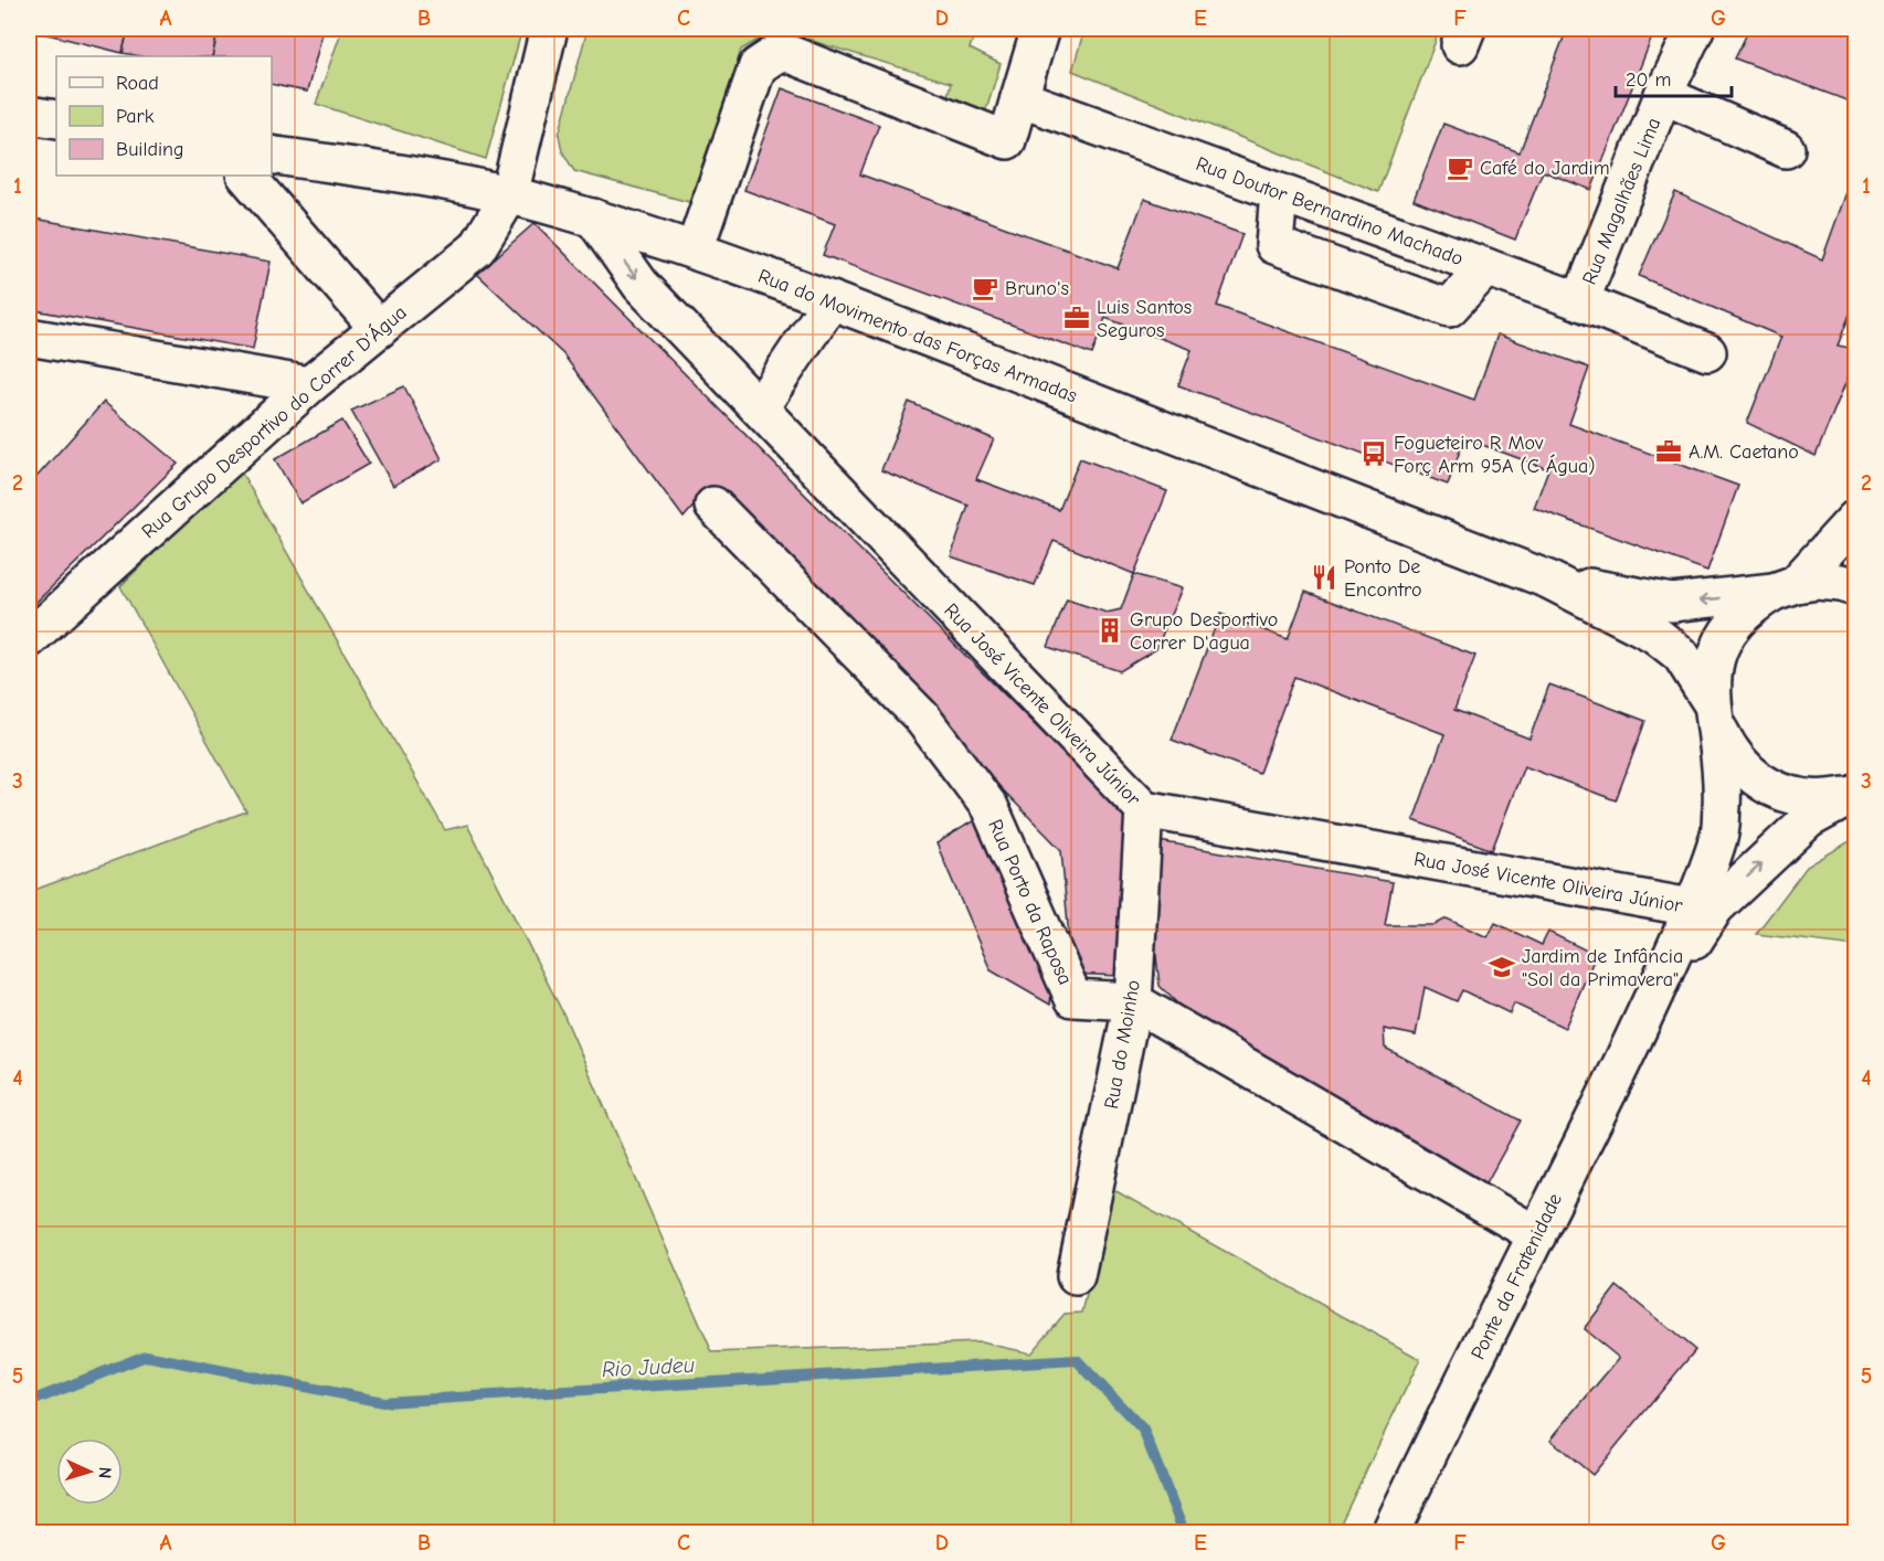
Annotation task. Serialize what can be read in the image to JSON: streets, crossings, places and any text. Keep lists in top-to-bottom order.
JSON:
{
  "streets": {
    "street": [
      "Rua Magalhães Lima",
      "Rua Doutor Bernardino Machado",
      "Rua do Movimento das Forças Armadas",
      "Rua Grupo Desportivo do Correr D'Água",
      "Rua José Vicente Oliveira Júnior",
      "Rua Porto da Raposa",
      "Rua do Moinho",
      "Ponte da Fratenidade"
    ]
  },
  "crossings": [
    ["Rua Magalhães Lima", "Rua Doutor Bernardino Machado"],
    ["Rua do Movimento das Forças Armadas", "Rua Grupo Desportivo do Correr D'Água"],
    ["Rua do Movimento das Forças Armadas", "Rua José Vicente Oliveira Júnior"],
    ["Rua José Vicente Oliveira Júnior", "Rua do Moinho"],
    ["Rua Porto da Raposa", "Rua do Moinho"],
    ["Rua Porto da Raposa", "Ponte da Fratenidade"]
  ],
  "water": ["Rio Judeu"],
  "places": {
    "cafe": ["Café do Jardim", "Bruno's"],
    "office": ["Luis Santos Seguros", "A.M. Caetano"],
    "bus stop": ["Fogueteiro R Mov Forç Arm 95A (C Água)"],
    "restaurant": ["Ponto De Encontro"],
    "building": ["Grupo Desportivo Correr D'agua"],
    "school or university": ["Jardim de Infância \"Sol da Primavera\""]
  },
  "legend": ["Road", "Park", "Building"],
  "scale_bar": "20 m",
  "north": "right",
  "grid": {
    "columns": [
      "A",
      "B",
      "C",
      "D",
      "E",
      "F",
      "G"
    ],
    "rows": [
      "1",
      "2",
      "3",
      "4",
      "5"
    ]
  }
}
